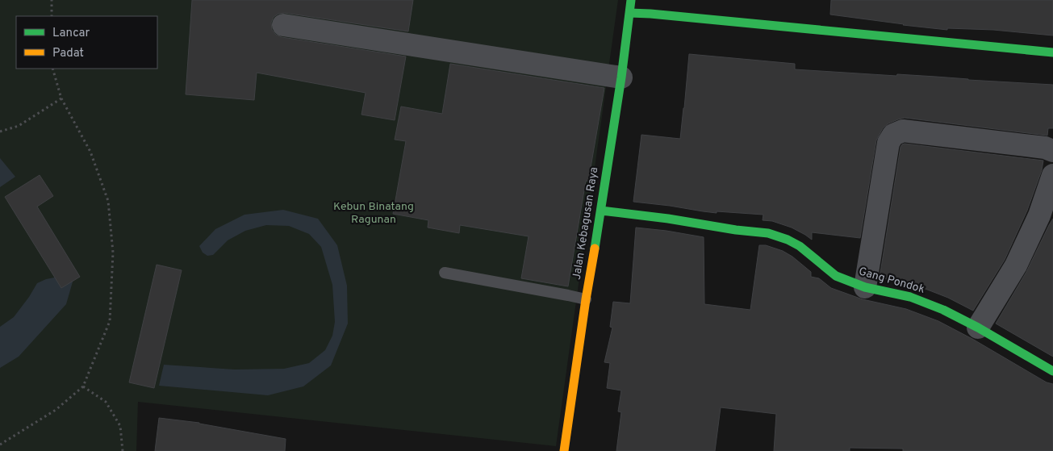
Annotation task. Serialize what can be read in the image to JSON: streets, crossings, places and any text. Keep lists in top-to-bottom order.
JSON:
{
  "streets": {
    "street": ["Jalan Kebagusan Raya", "Gang Pondok"]
  },
  "crossings": [
    ["Jalan Kebagusan Raya", "Gang Pondok"]
  ],
  "parks": ["Kebun Binatang Ragunan"],
  "legend": ["Lancar", "Padat"]
}
